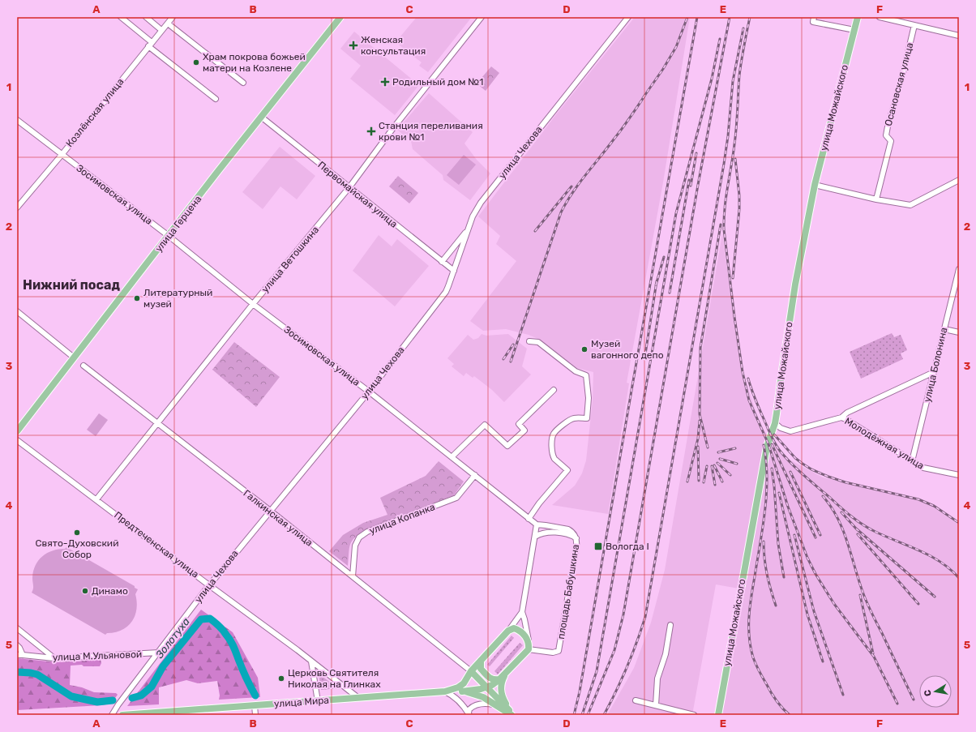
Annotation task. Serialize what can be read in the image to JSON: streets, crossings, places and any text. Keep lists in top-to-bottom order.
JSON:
{
  "streets": {
    "main road": ["улица Можайского", "улица Герцена", "улица Мира"],
    "street": [
      "Осановская улица",
      "Козлёнская улица",
      "улица Чехова",
      "Зосимовская улица",
      "Первомайская улица",
      "улица Ветошкина",
      "улица Болонина",
      "Молодёжная улица",
      "Галкинская улица",
      "улица Копанка",
      "Предтеченская улица",
      "площадь Бабушкина",
      "улица М.Ульяновой"
    ]
  },
  "crossings": [
    ["улица Можайского", "Молодёжная улица"],
    ["Козлёнская улица", "Зосимовская улица"],
    ["улица Чехова", "Зосимовская улица"],
    ["улица Чехова", "Первомайская улица"],
    ["улица Чехова", "Галкинская улица"],
    ["улица Чехова", "Предтеченская улица"],
    ["улица Чехова", "улица М.Ульяновой"],
    ["Зосимовская улица", "улица Герцена"],
    ["Зосимовская улица", "улица Ветошкина"],
    ["Зосимовская улица", "улица Копанка"],
    ["Зосимовская улица", "площадь Бабушкина"],
    ["Первомайская улица", "улица Герцена"],
    ["Первомайская улица", "улица Ветошкина"],
    ["улица Ветошкина", "Галкинская улица"],
    ["улица Ветошкина", "Предтеченская улица"],
    ["улица Болонина", "Молодёжная улица"],
    ["Галкинская улица", "улица Копанка"],
    ["Галкинская улица", "улица Мира"],
    ["Предтеченская улица", "улица Мира"]
  ],
  "districts": ["Нижний посад"],
  "water": ["Золотуха"],
  "places": {
    "health": ["Женская консультация", "Родильный дом №1", "Станция переливания крови №1"],
    "other": [
      "Храм покрова божьей матери на Козлене",
      "Литературный музей",
      "Музей вагонного депо",
      "Свято-Духовский Собор",
      "Динамо",
      "Церковь Святителя Николая на Глинках"
    ],
    "transit": ["Вологда I"]
  },
  "north": "left",
  "grid": {
    "columns": [
      "A",
      "B",
      "C",
      "D",
      "E",
      "F"
    ],
    "rows": [
      "1",
      "2",
      "3",
      "4",
      "5"
    ]
  }
}
